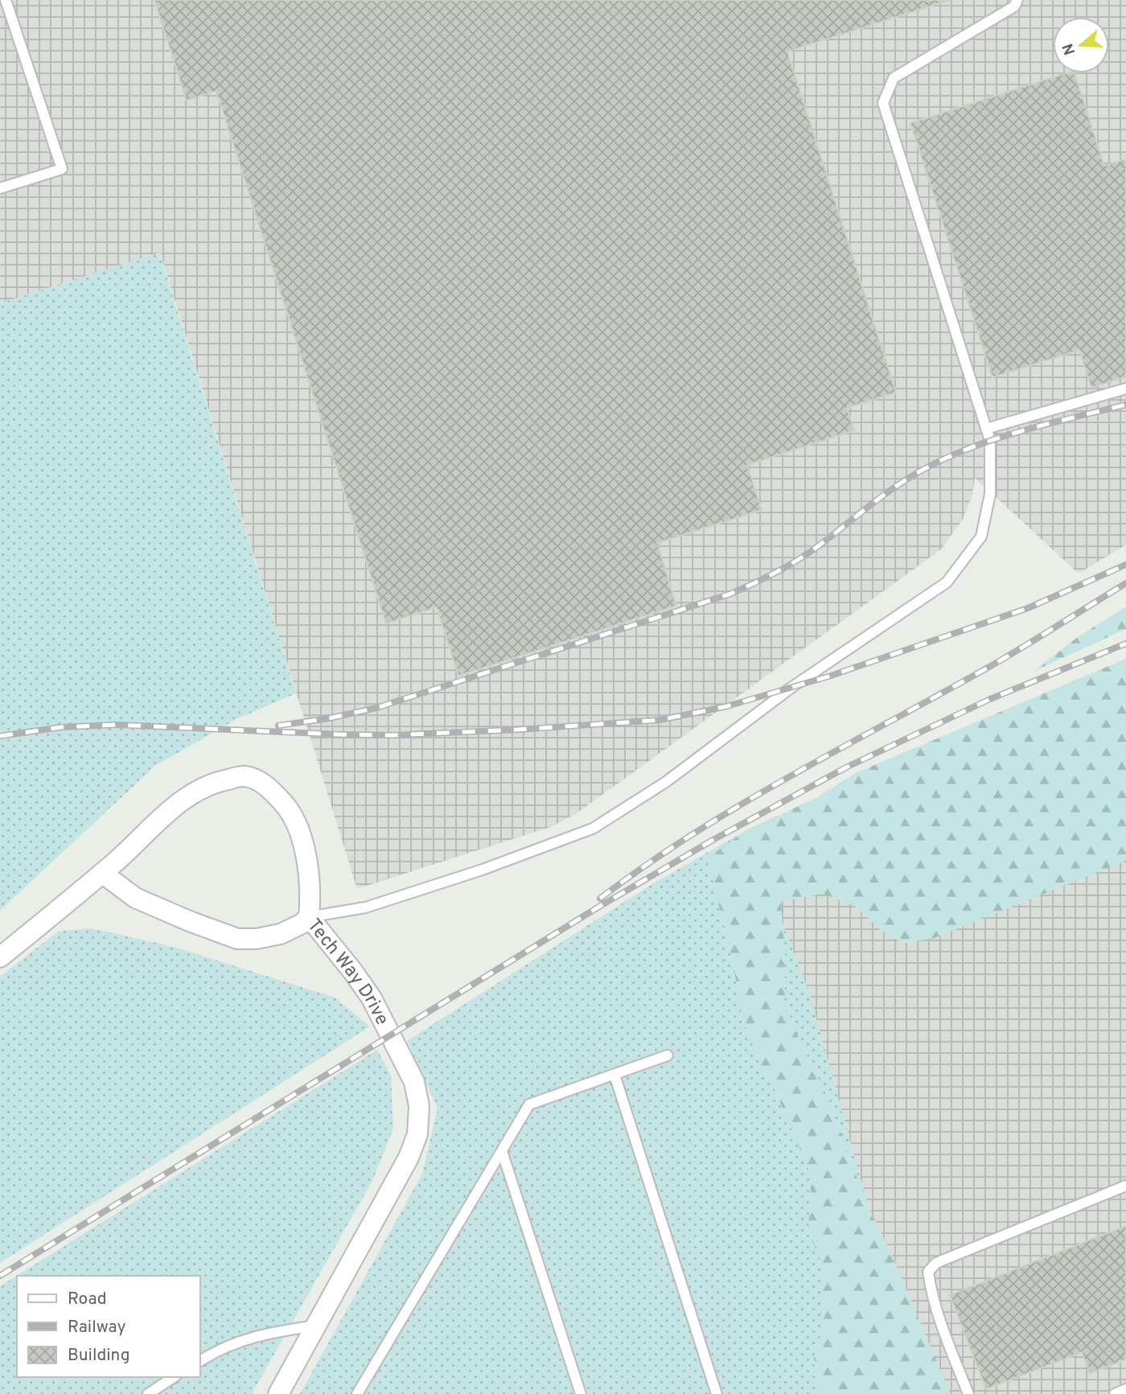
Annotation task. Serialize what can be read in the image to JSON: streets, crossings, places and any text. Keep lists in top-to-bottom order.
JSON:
{
  "streets": {
    "street": ["Tech Way Drive"]
  },
  "legend": ["Road", "Railway", "Building"],
  "north": "left"
}
